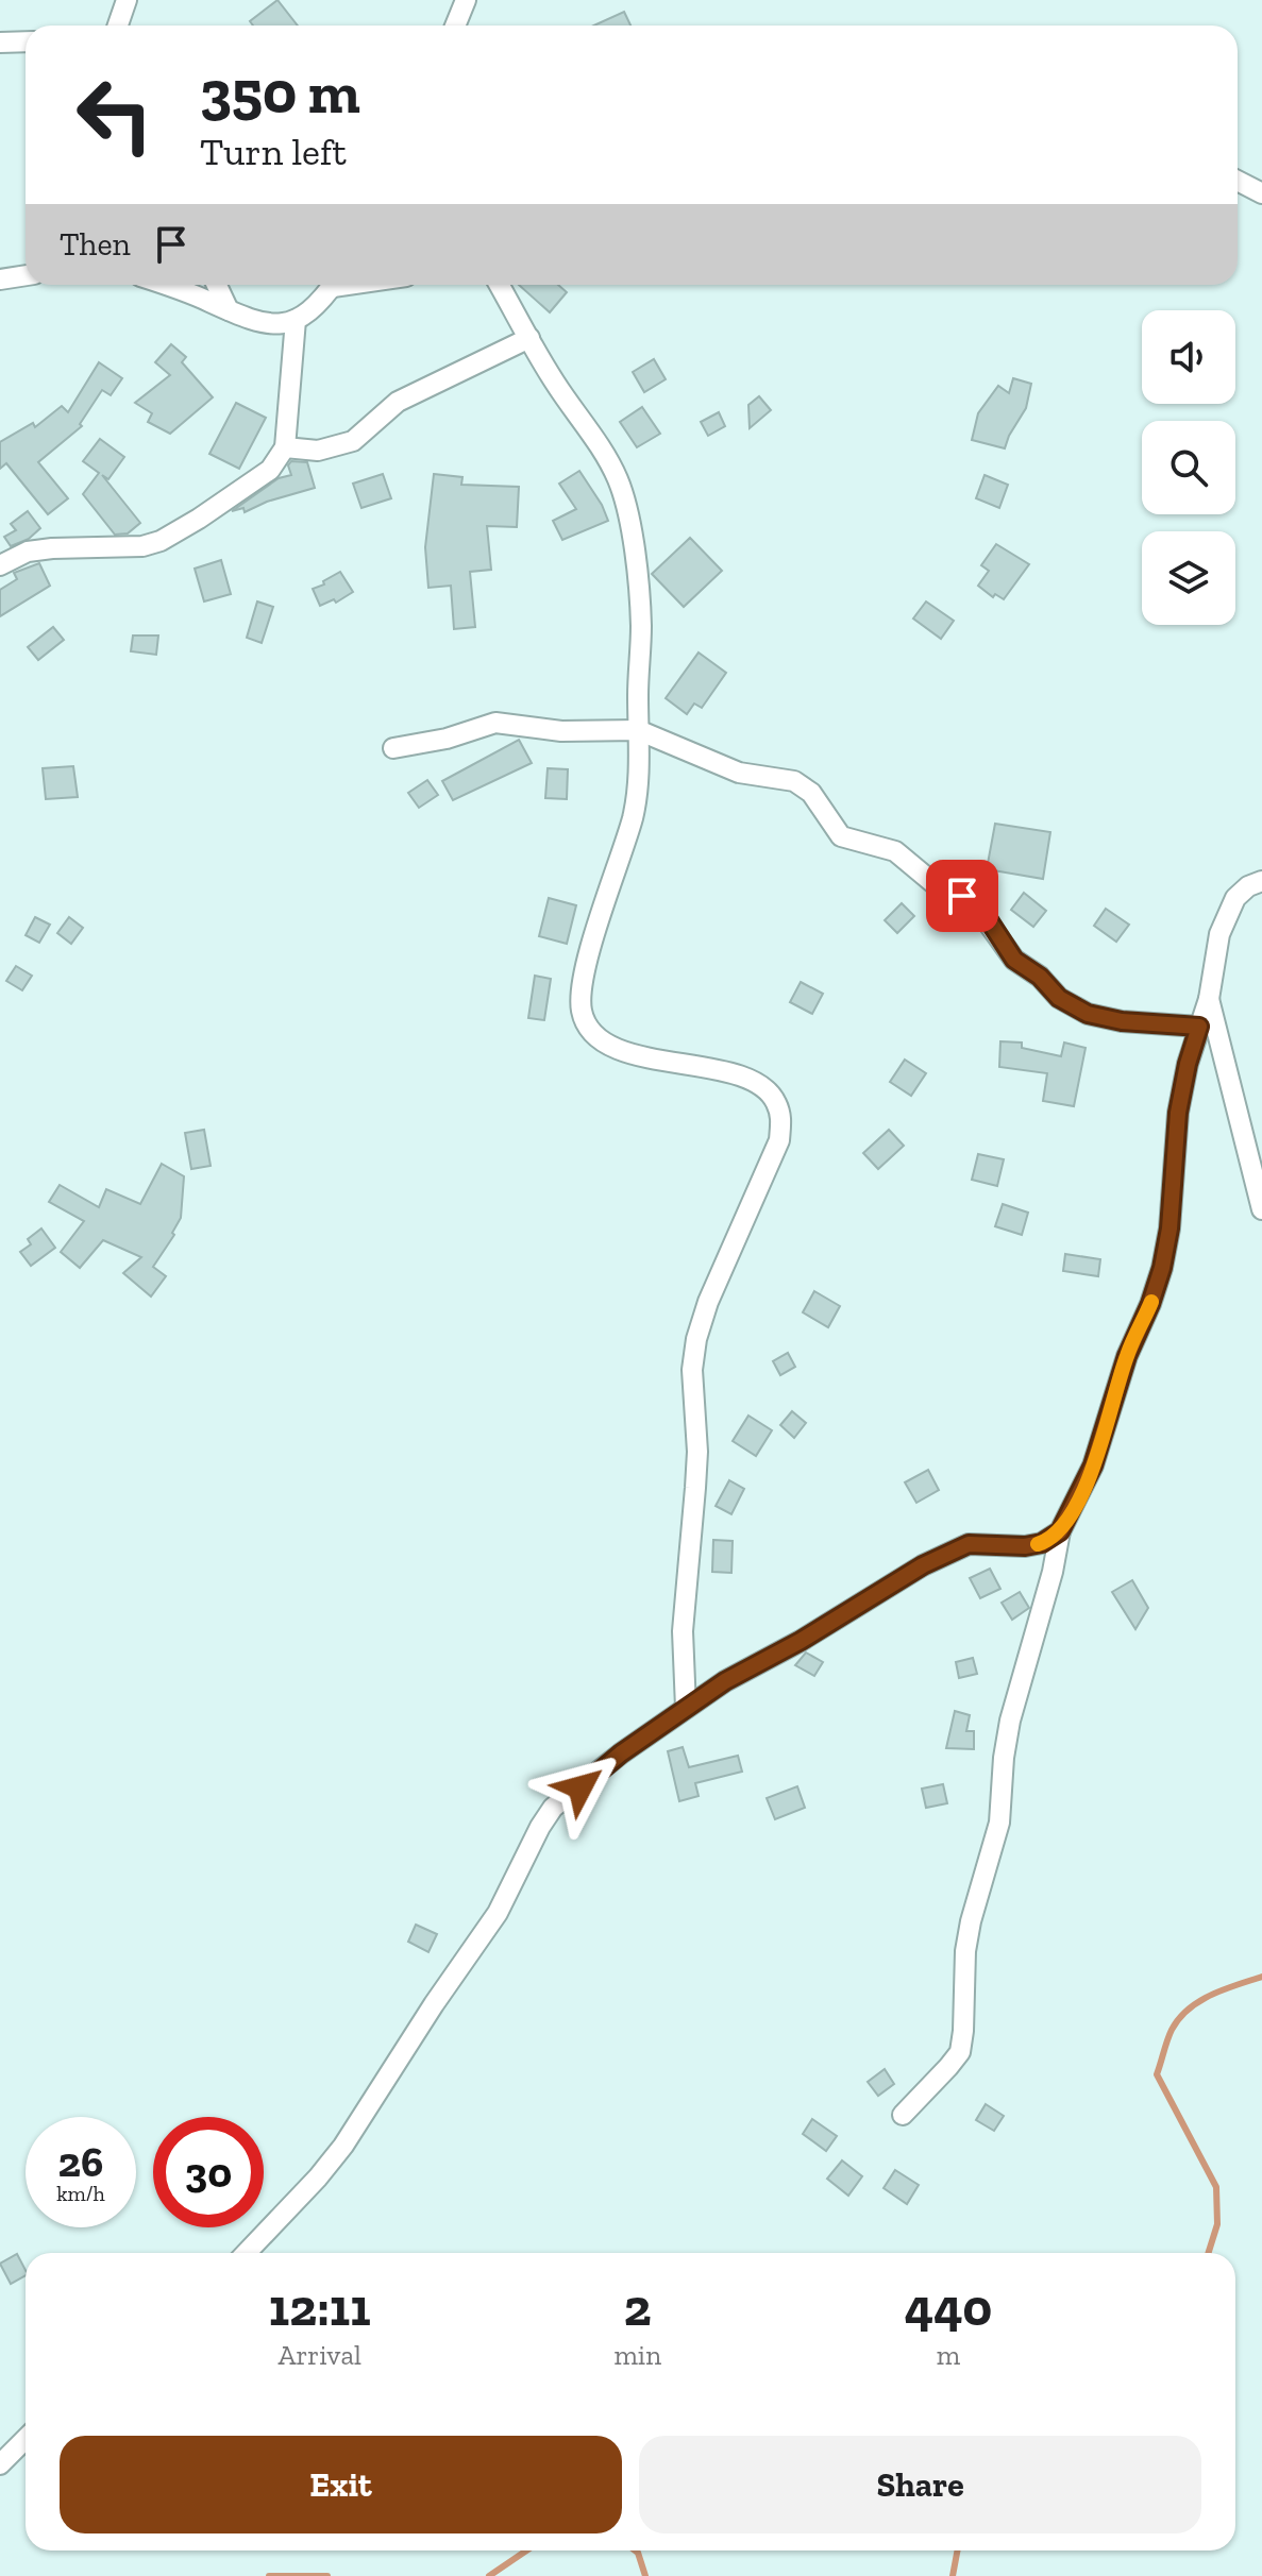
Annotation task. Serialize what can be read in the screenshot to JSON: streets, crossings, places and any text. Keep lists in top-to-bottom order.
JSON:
{
  "page": {
    "turn": ["350 m", "Turn left"],
    "then": "Then",
    "speed": "26 km/h",
    "limit": "30",
    "eta": [
      "12:11",
      "Arrival",
      "2",
      "min",
      "440",
      "m"
    ],
    "buttons": ["Exit", "Share"]
  }
}
